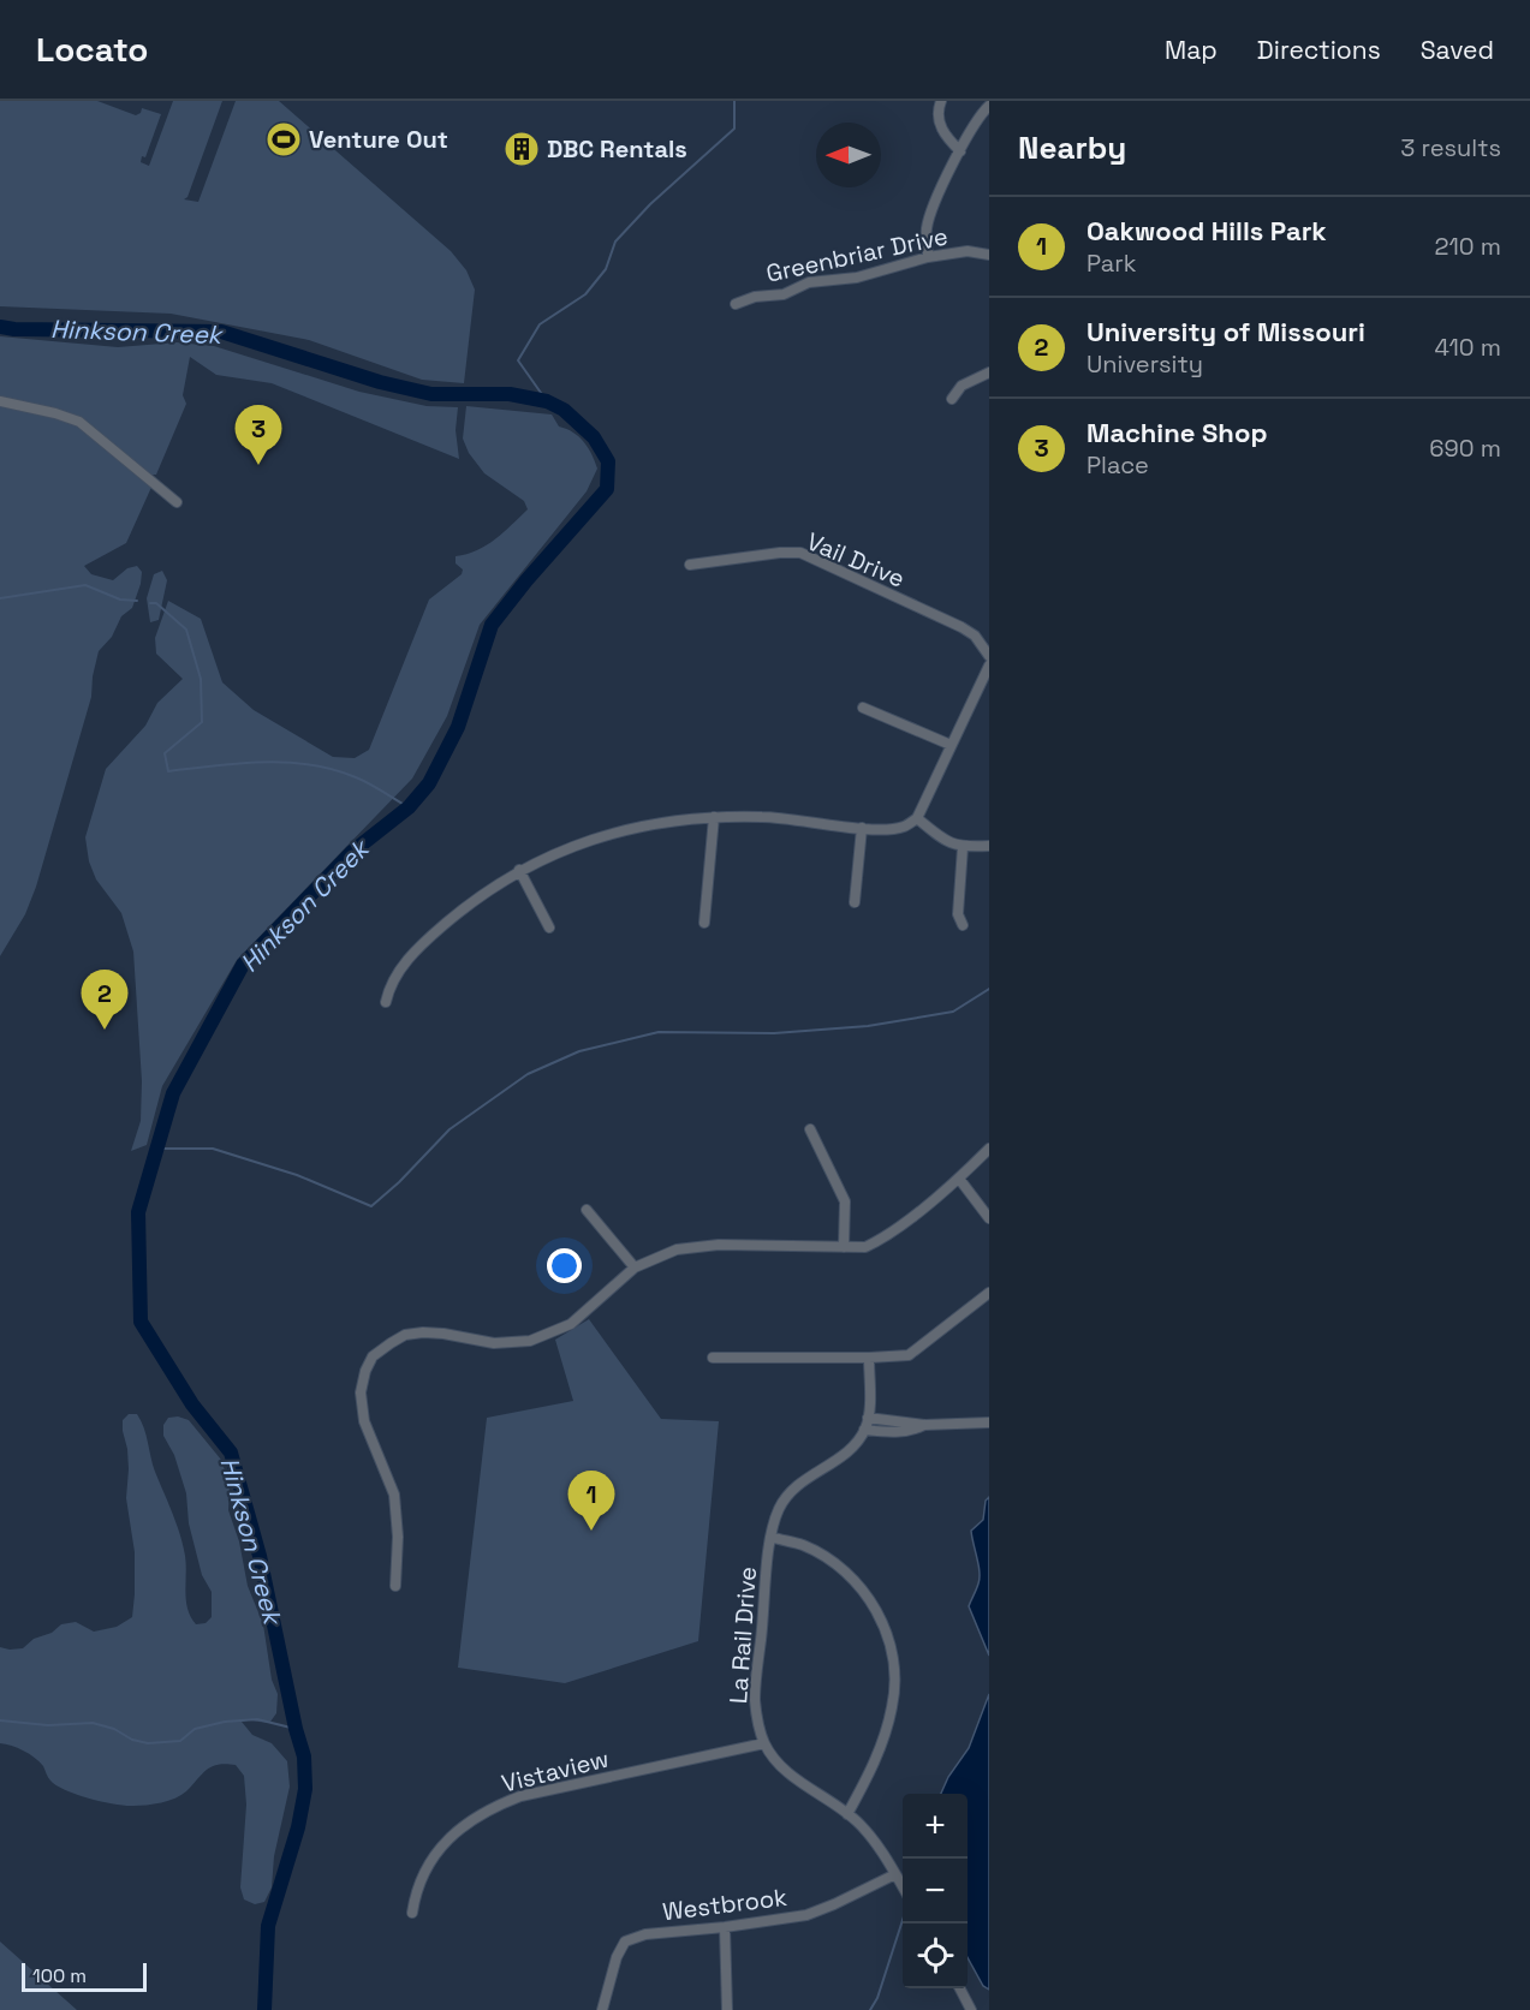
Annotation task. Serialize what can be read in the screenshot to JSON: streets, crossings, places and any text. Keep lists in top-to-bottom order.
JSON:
{
  "streets": {
    "street": [
      "Greenbriar Drive",
      "Vail Drive",
      "La Rail Drive",
      "Vistaview",
      "Westbrook"
    ]
  },
  "crossings": [
    ["La Rail Drive", "Vistaview"],
    ["La Rail Drive", "Westbrook"]
  ],
  "water": ["Hinkson Creek"],
  "places": {
    "sports": ["Venture Out"],
    "building": ["DBC Rentals"]
  },
  "scale_bar": "100 m",
  "north": "left",
  "page": {
    "header": "Locato",
    "nav": ["Map", "Directions", "Saved"],
    "heading": ["Nearby", "3 results"],
    "list": [
      {
        "mark": "1",
        "name": "Oakwood Hills Park",
        "note": "Park",
        "value": "210 m"
      },
      {
        "mark": "2",
        "name": "University of Missouri",
        "note": "University",
        "value": "410 m"
      },
      {
        "mark": "3",
        "name": "Machine Shop",
        "note": "Place",
        "value": "690 m"
      }
    ],
    "pins": ["3", "2", "1"],
    "map_buttons": ["+", "−"],
    "scale": "100 m"
  }
}
